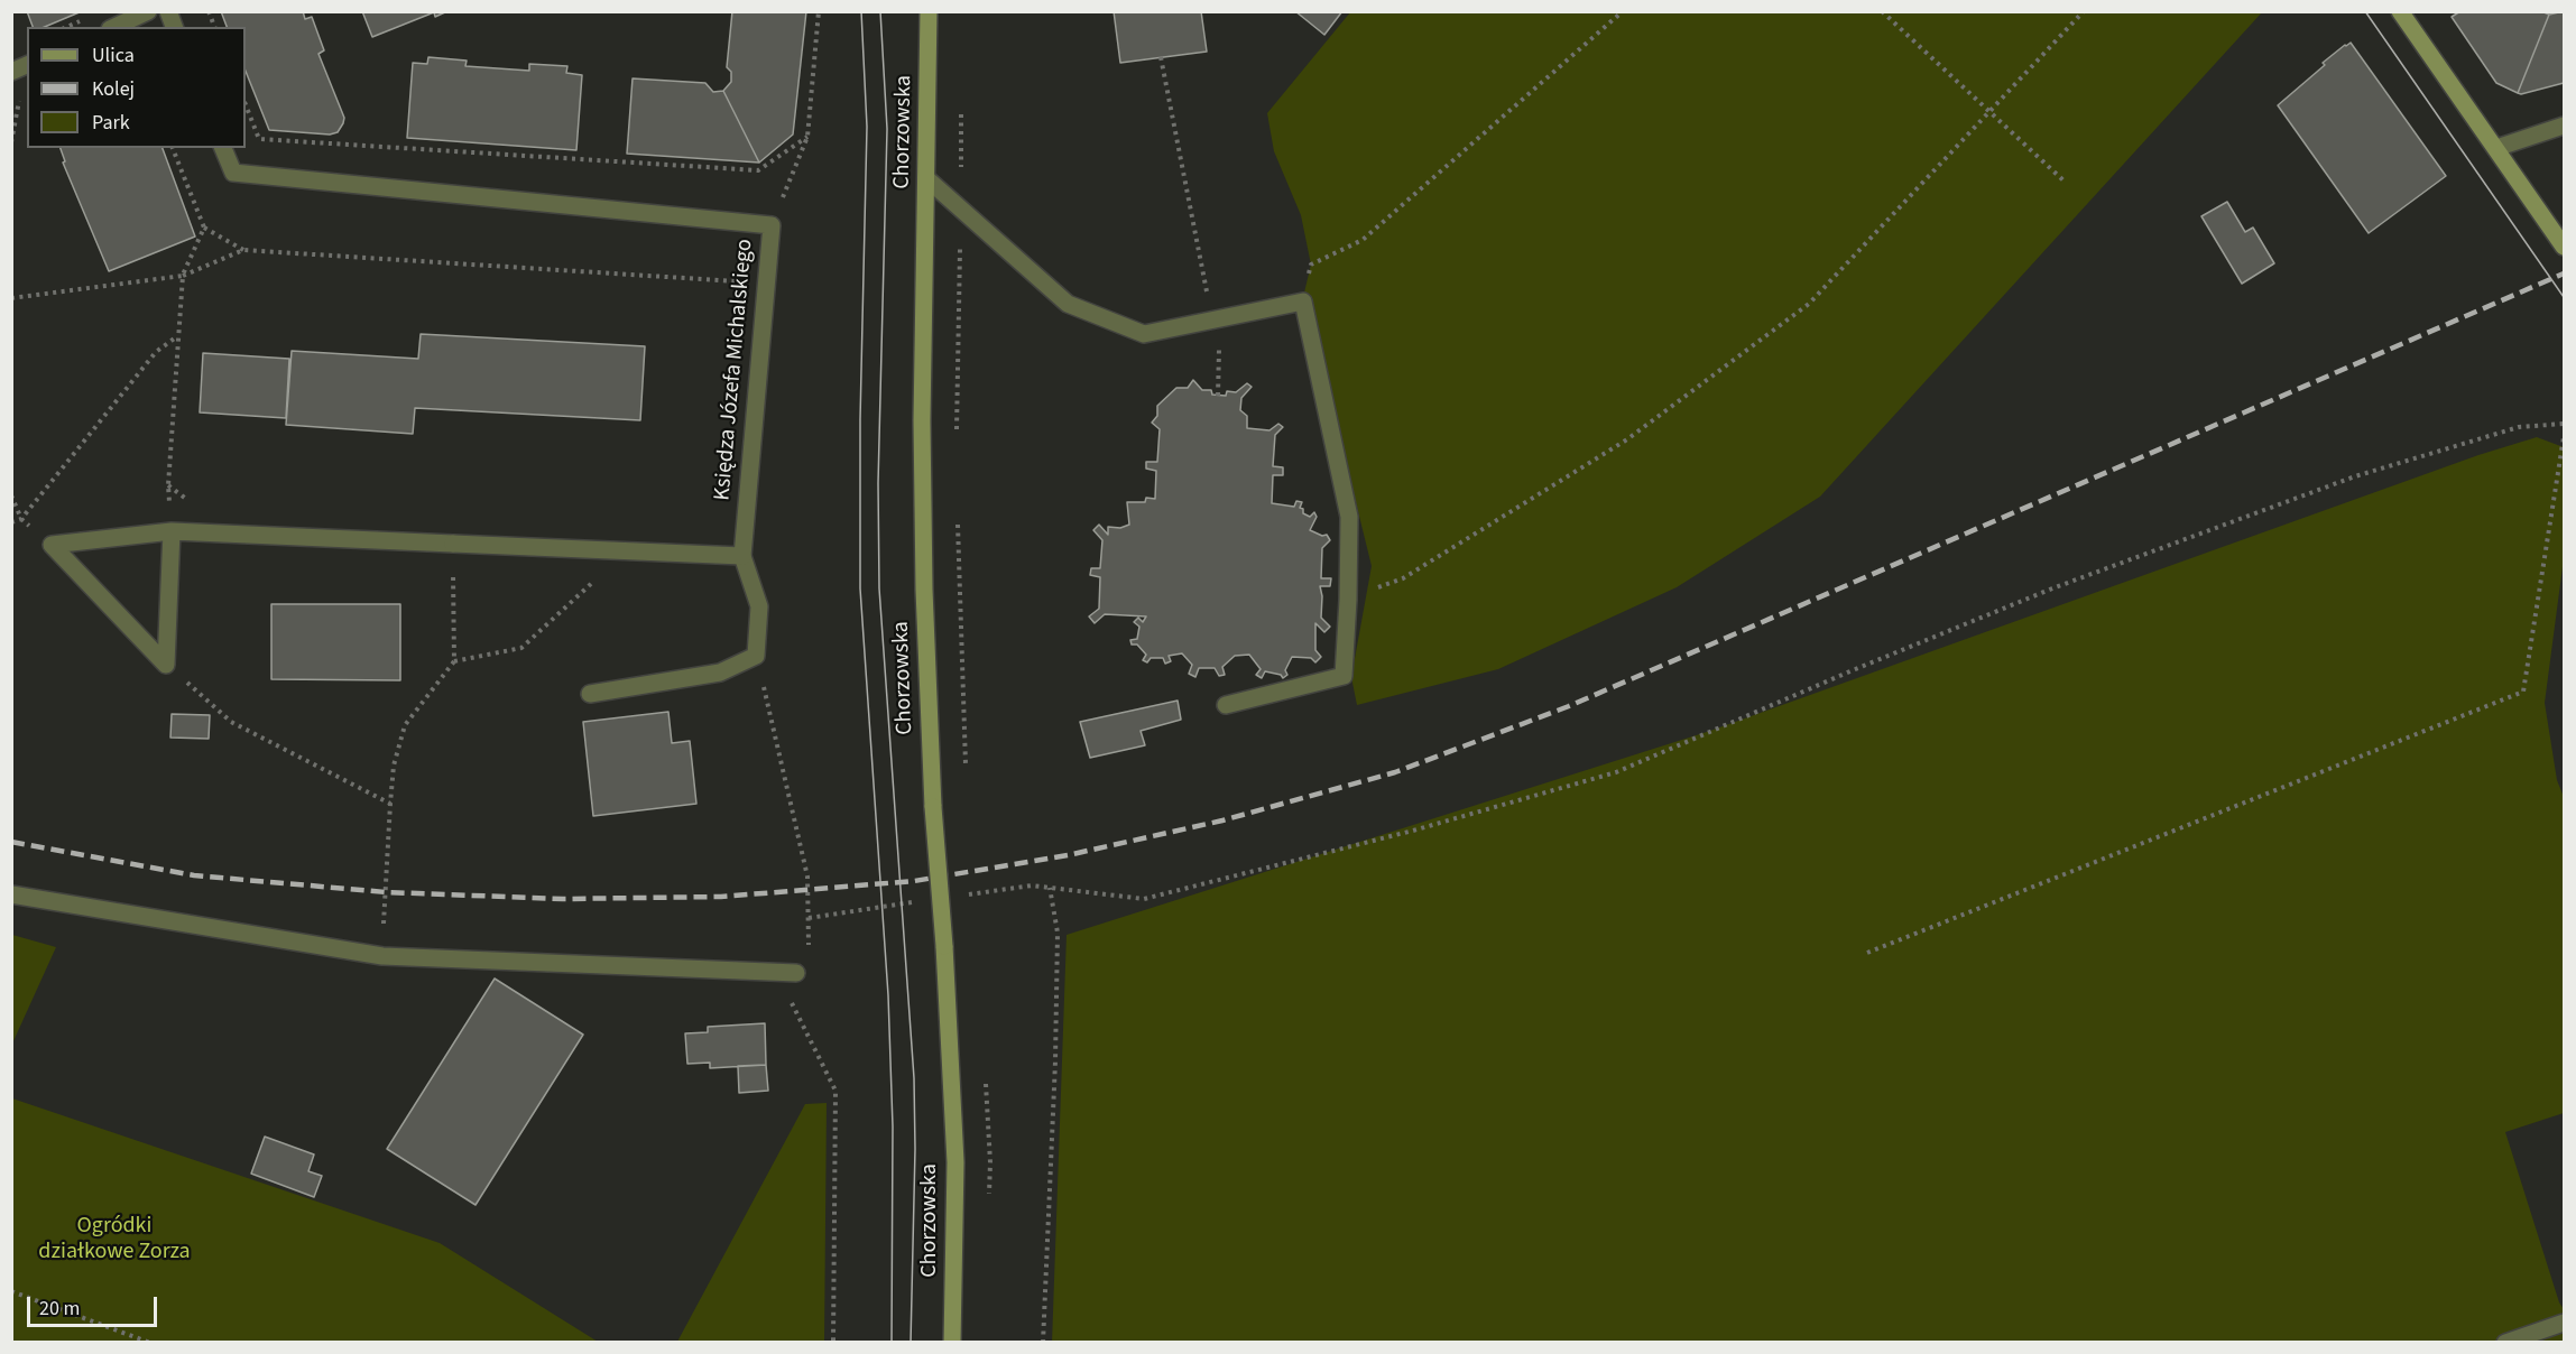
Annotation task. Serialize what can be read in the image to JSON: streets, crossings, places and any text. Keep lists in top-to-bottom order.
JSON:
{
  "streets": {
    "street": ["Chorzowska", "Księdza Józefa Michalskiego"]
  },
  "parks": ["Ogródki działkowe Zorza"],
  "legend": ["Ulica", "Kolej", "Park"],
  "scale_bar": "20 m"
}
